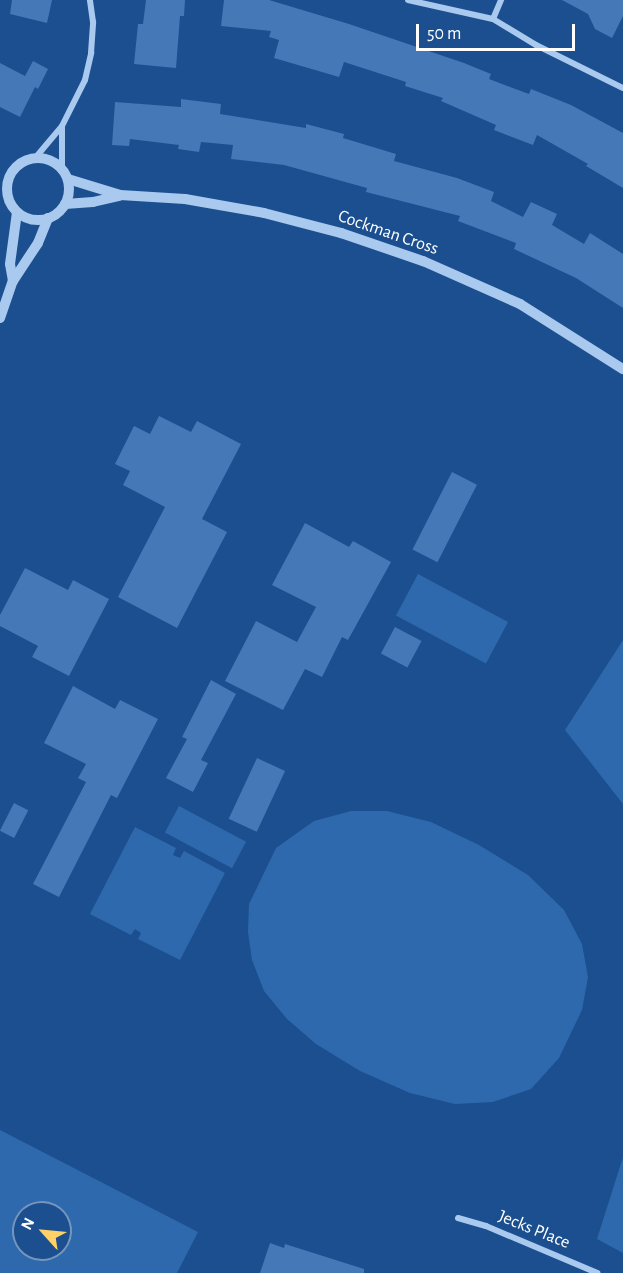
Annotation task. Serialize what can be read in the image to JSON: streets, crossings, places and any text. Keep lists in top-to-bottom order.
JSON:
{
  "streets": {
    "street": ["Cockman Cross", "Jecks Place"]
  },
  "scale_bar": "50 m",
  "north": "top left"
}
